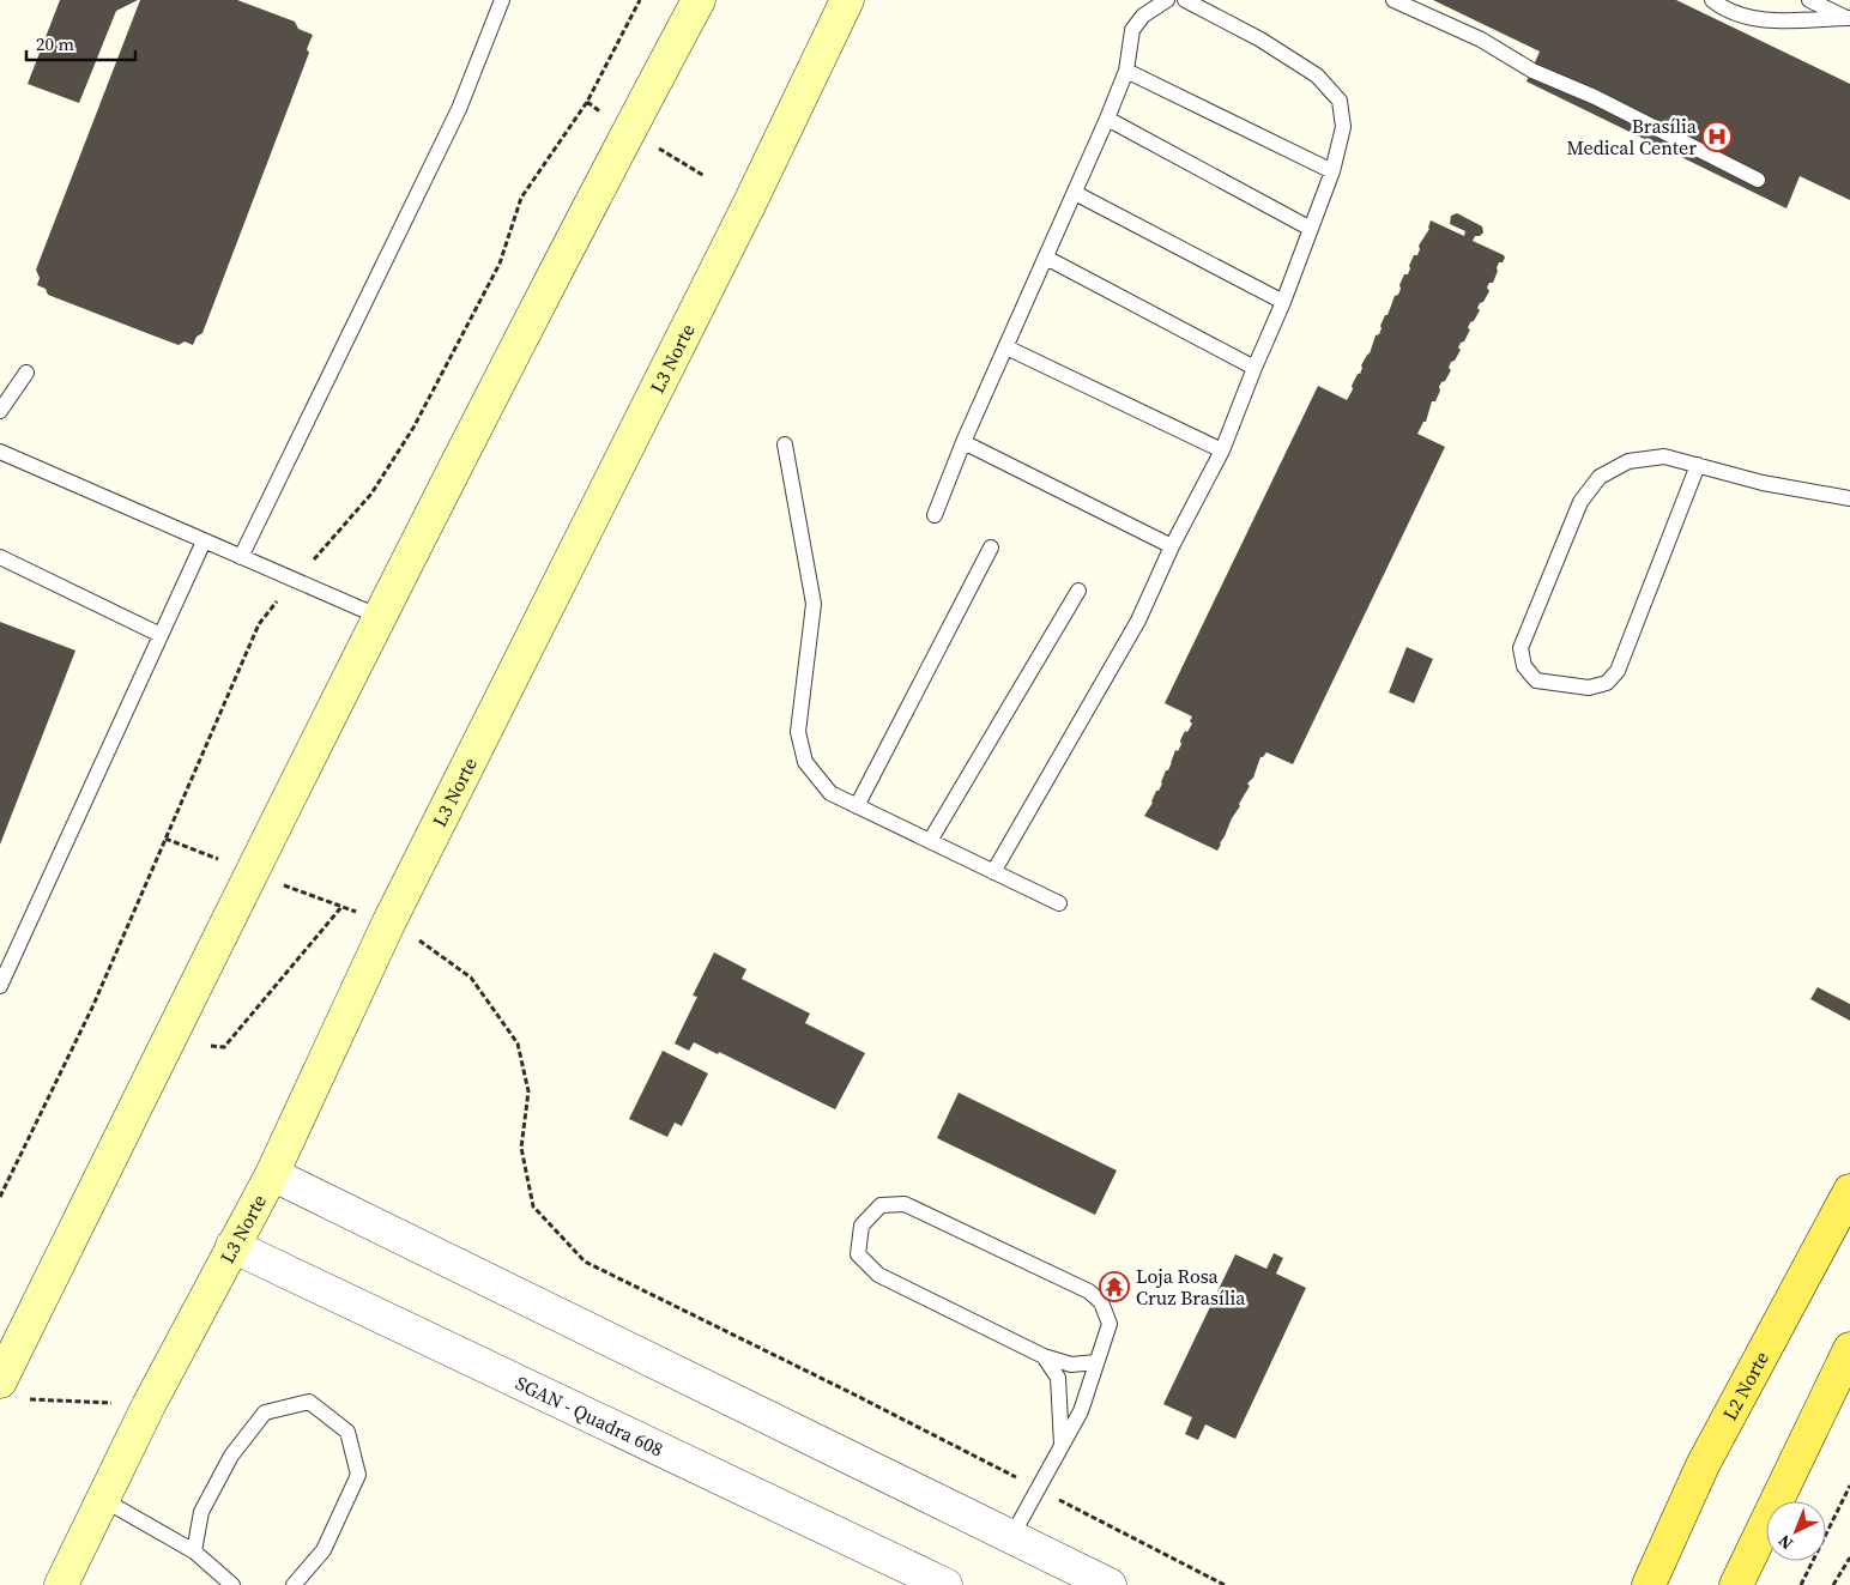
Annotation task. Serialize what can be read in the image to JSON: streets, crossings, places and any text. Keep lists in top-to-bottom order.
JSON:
{
  "streets": {
    "main road": ["L3 Norte", "L2 Norte"],
    "street": ["SGAN - Quadra 608"]
  },
  "crossings": [
    ["L3 Norte", "SGAN - Quadra 608"]
  ],
  "places": {
    "hospital": ["Brasília Medical Center"],
    "temple": ["Loja Rosa Cruz Brasília"]
  },
  "scale_bar": "20 m",
  "north": "bottom left"
}
